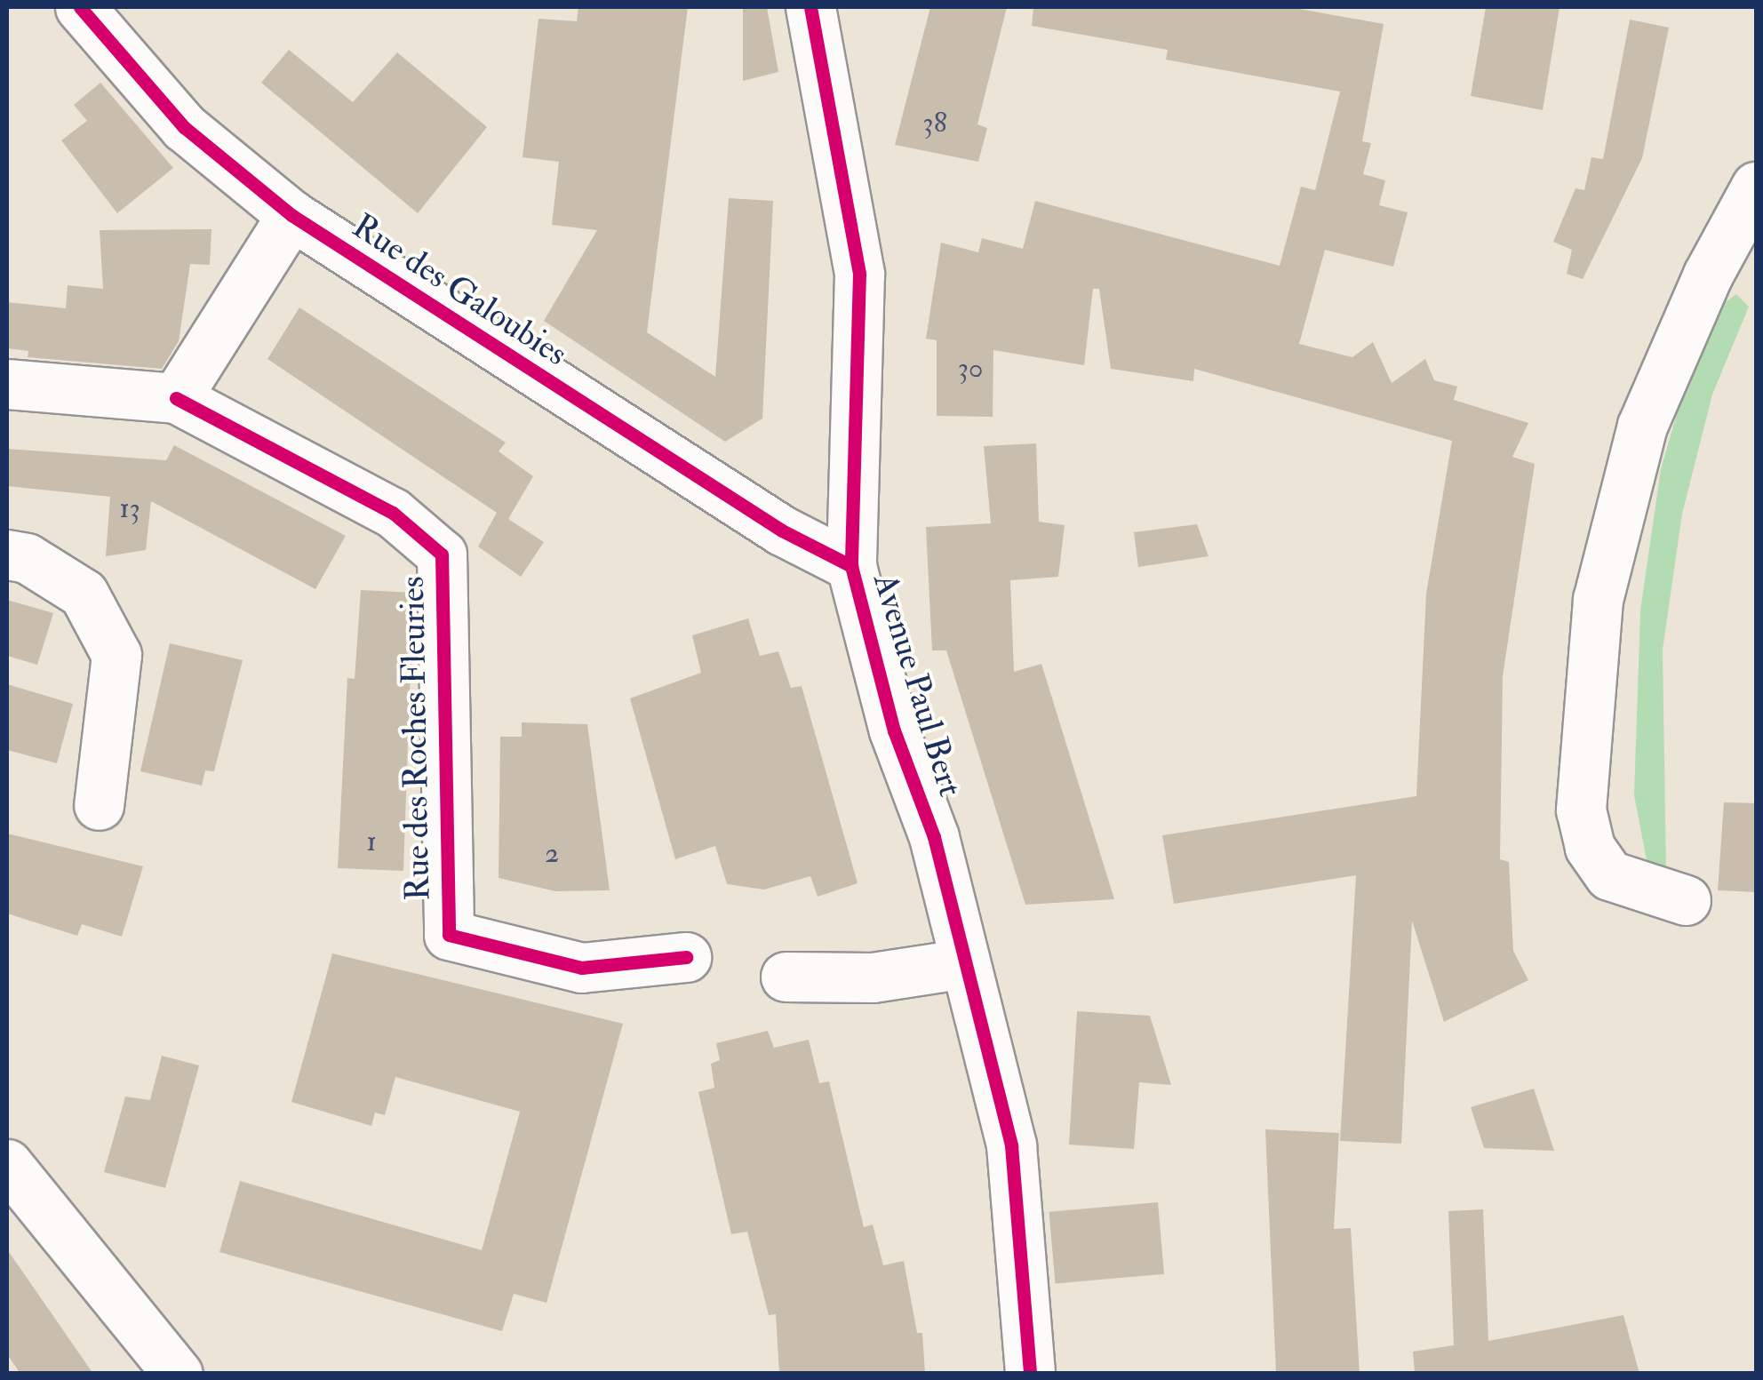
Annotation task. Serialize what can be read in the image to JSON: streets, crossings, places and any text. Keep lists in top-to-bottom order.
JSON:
{
  "streets": {
    "street": ["Rue des Galoubies", "Avenue Paul Bert", "Rue des Roches Fleuries"]
  },
  "crossings": [
    ["Rue des Galoubies", "Avenue Paul Bert"]
  ],
  "house_numbers": [
    "38",
    "30",
    "13",
    "1",
    "2"
  ]
}
